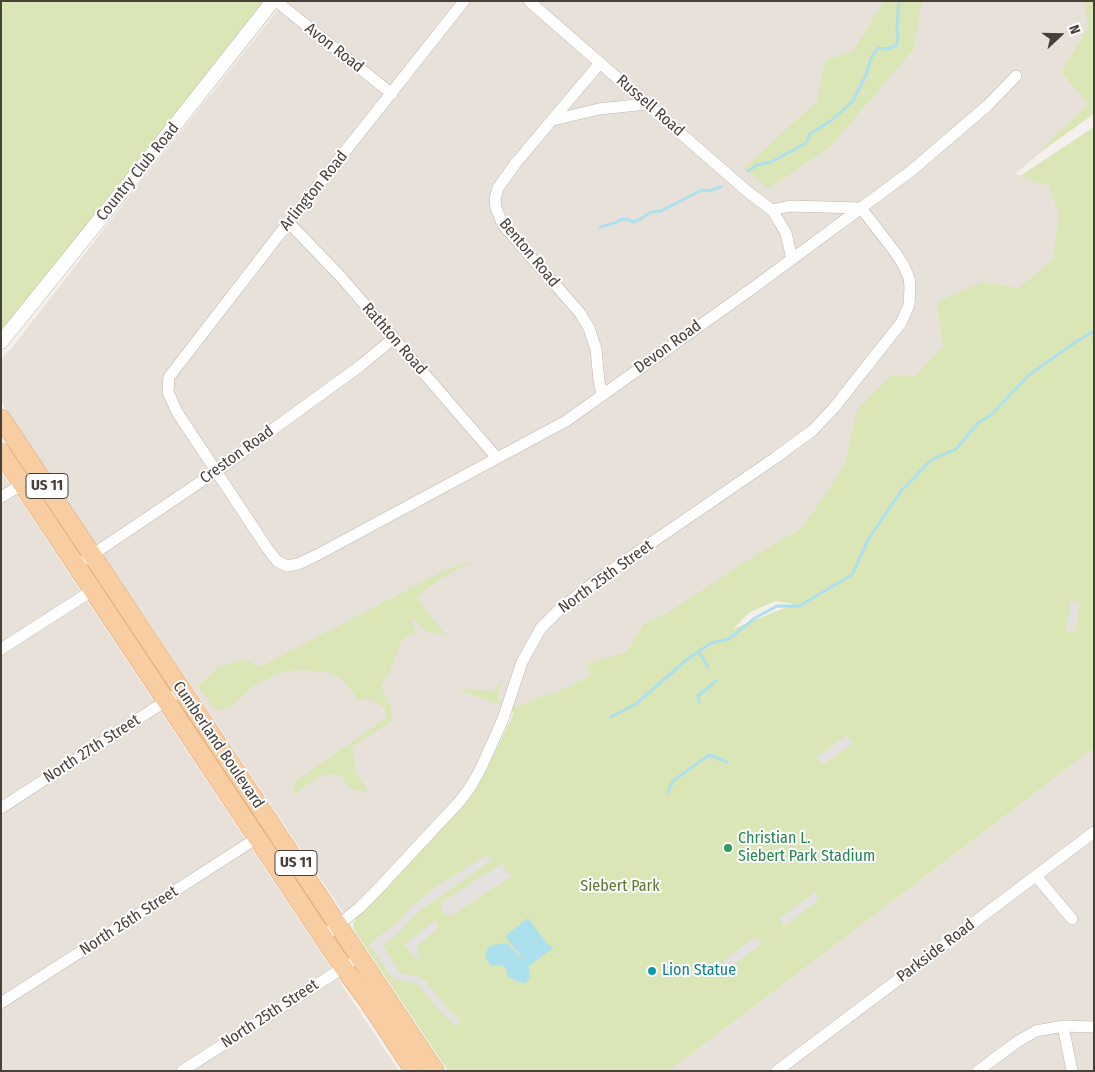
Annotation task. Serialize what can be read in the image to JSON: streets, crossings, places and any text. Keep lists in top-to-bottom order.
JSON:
{
  "streets": {
    "main road": ["US 11", "Cumberland Boulevard"],
    "street": [
      "Avon Road",
      "Russell Road",
      "Country Club Road",
      "Arlington Road",
      "Benton Road",
      "Rathton Road",
      "Devon Road",
      "Creston Road",
      "North 25th Street",
      "North 27th Street",
      "North 26th Street",
      "Parkside Road"
    ]
  },
  "crossings": [
    ["Avon Road", "Country Club Road"],
    ["Avon Road", "Arlington Road"],
    ["Russell Road", "Benton Road"],
    ["Russell Road", "Devon Road"],
    ["Arlington Road", "Rathton Road"],
    ["Arlington Road", "Devon Road"],
    ["Arlington Road", "Creston Road"],
    ["Benton Road", "Devon Road"],
    ["Rathton Road", "Devon Road"],
    ["Rathton Road", "Creston Road"],
    ["Devon Road", "Creston Road"],
    ["Devon Road", "North 25th Street"],
    ["Creston Road", "Cumberland Boulevard"],
    ["North 25th Street", "Cumberland Boulevard"],
    ["Cumberland Boulevard", "North 27th Street"],
    ["Cumberland Boulevard", "North 26th Street"]
  ],
  "parks": ["Siebert Park"],
  "places": ["Christian L. Siebert Park Stadium", "Lion Statue"],
  "north": "right"
}
